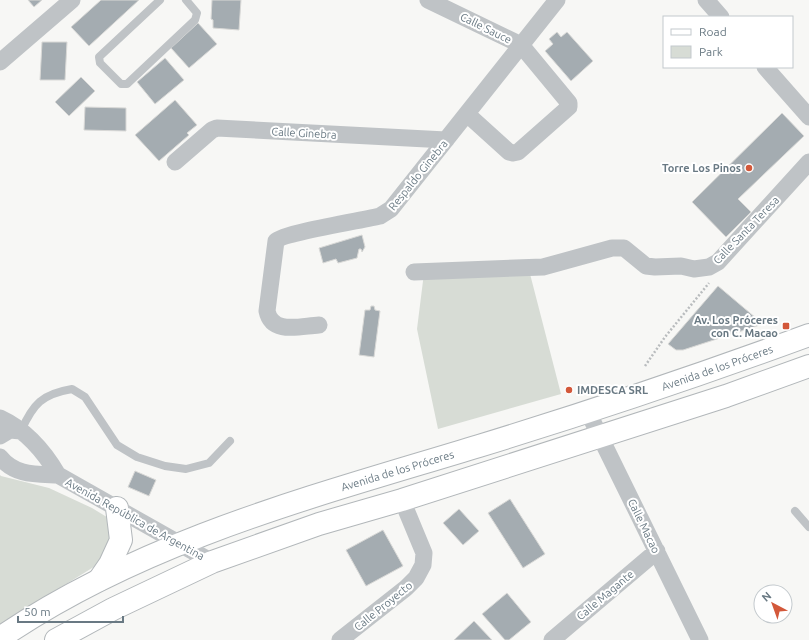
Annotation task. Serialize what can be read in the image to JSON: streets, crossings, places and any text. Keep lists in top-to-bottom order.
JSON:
{
  "streets": {
    "main road": ["Avenida de los Próceres"],
    "street": [
      "Calle Sauce",
      "Calle Ginebra",
      "Respaldo Ginebra",
      "Calle Santa Teresa",
      "Avenida República de Argentina",
      "Calle Macao",
      "Calle Magante",
      "Calle Proyecto"
    ]
  },
  "crossings": [
    ["Calle Sauce", "Respaldo Ginebra"],
    ["Calle Ginebra", "Respaldo Ginebra"],
    ["Avenida de los Próceres", "Avenida República de Argentina"],
    ["Avenida de los Próceres", "Calle Macao"],
    ["Calle Macao", "Calle Magante"]
  ],
  "places": {
    "other": ["Torre Los Pinos", "IMDESCA SRL"],
    "transit": ["Av. Los Próceres con C. Macao"]
  },
  "legend": ["Road", "Park"],
  "scale_bar": "50 m",
  "north": "top left"
}
